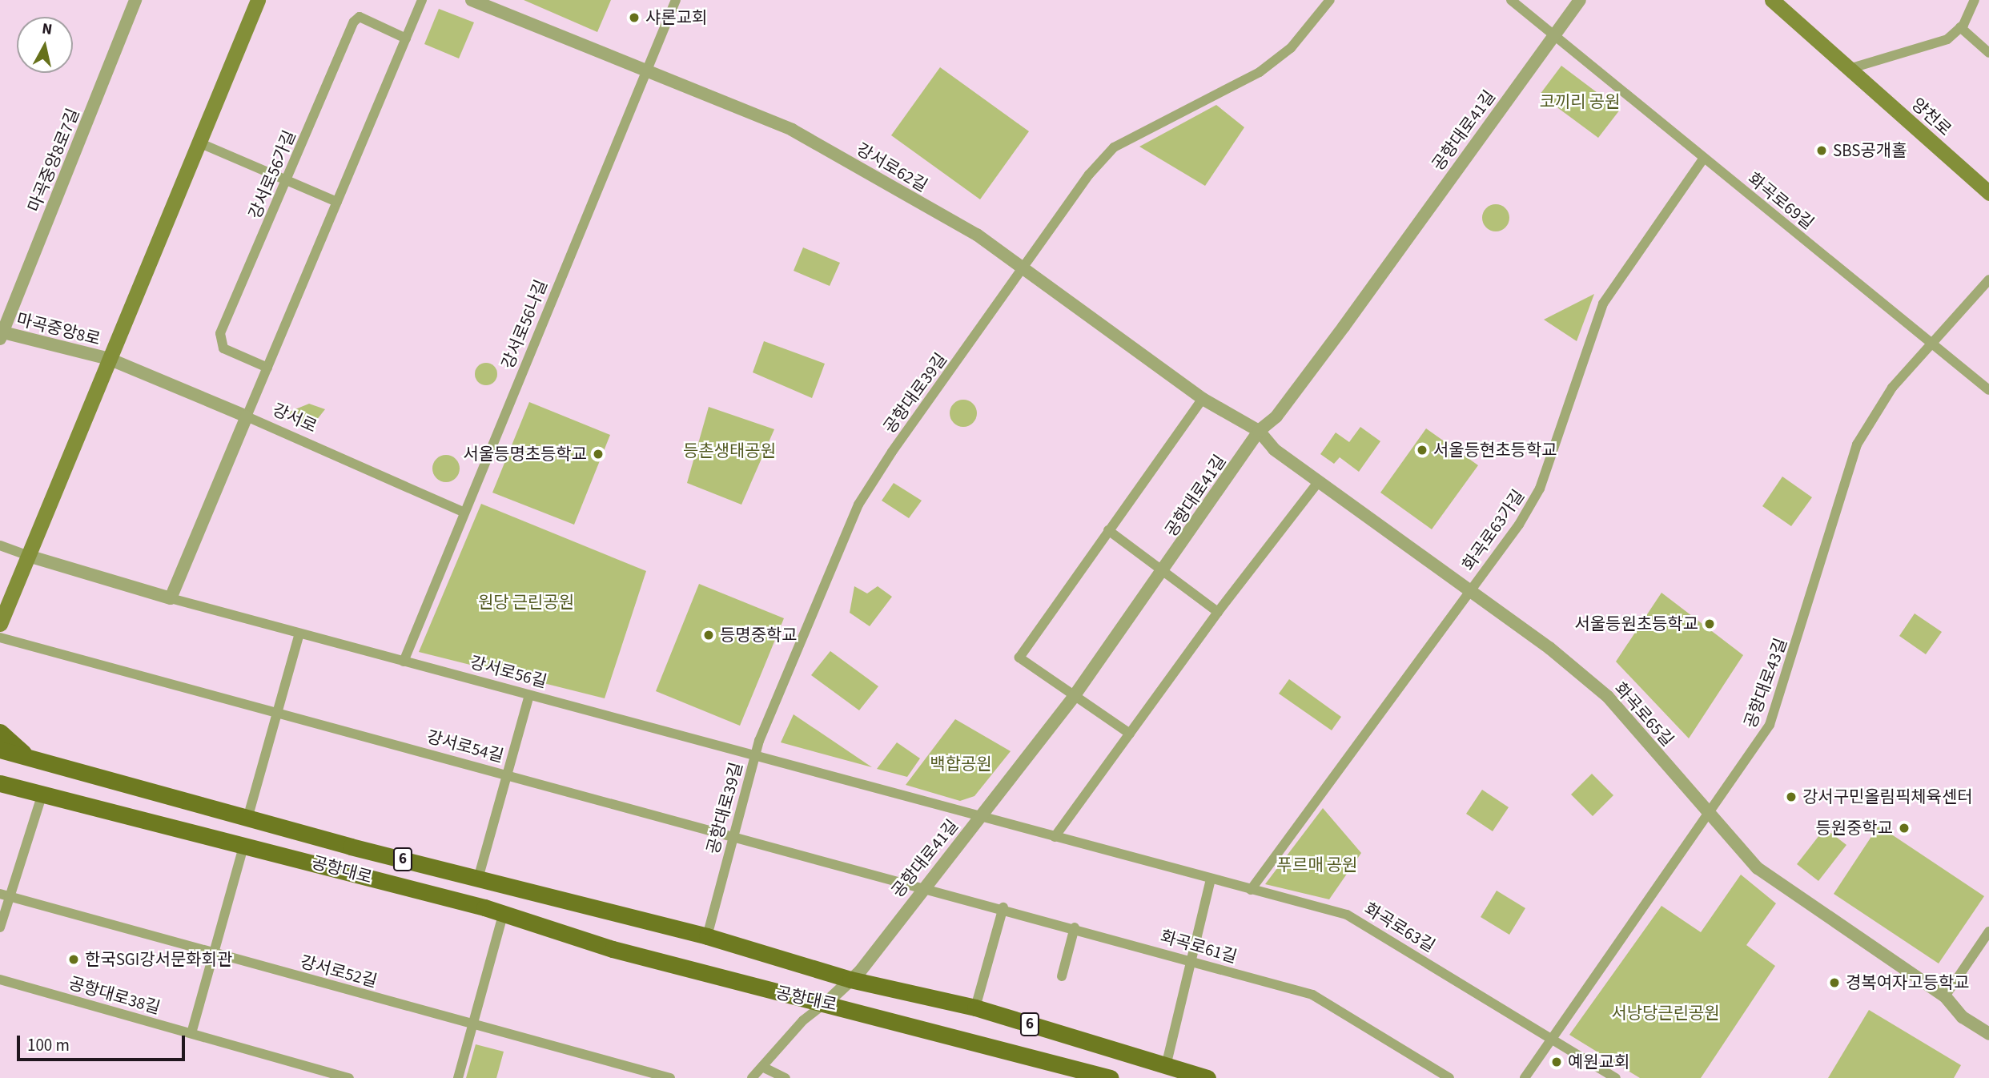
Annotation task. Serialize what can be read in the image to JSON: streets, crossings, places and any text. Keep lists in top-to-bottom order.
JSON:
{
  "streets": {
    "main road": ["양천로", "6", "공항대로"],
    "street": [
      "공항대로41길",
      "마곡중앙8로7길",
      "강서로62길",
      "강서로56가길",
      "화곡로69길",
      "강서로56나길",
      "마곡중앙8로",
      "공항대로39길",
      "강서로",
      "화곡로63가길",
      "강서로56길",
      "공항대로43길",
      "화곡로65길",
      "강서로54길",
      "화곡로63길",
      "화곡로61길",
      "강서로52길",
      "공항대로38길"
    ]
  },
  "crossings": [
    ["공항대로41길", "강서로62길"],
    ["공항대로41길", "화곡로69길"],
    ["공항대로41길", "강서로56길"],
    ["공항대로41길", "화곡로65길"],
    ["공항대로41길", "강서로54길"],
    ["공항대로41길", "공항대로"],
    ["공항대로41길", "화곡로63길"],
    ["공항대로41길", "화곡로61길"],
    ["마곡중앙8로7길", "마곡중앙8로"],
    ["강서로62길", "강서로56나길"],
    ["강서로62길", "공항대로39길"],
    ["강서로62길", "화곡로65길"],
    ["화곡로69길", "화곡로63가길"],
    ["화곡로69길", "공항대로43길"],
    ["강서로56나길", "강서로"],
    ["강서로56나길", "강서로56길"],
    ["마곡중앙8로", "강서로"],
    ["공항대로39길", "강서로56길"],
    ["공항대로39길", "강서로54길"],
    ["공항대로39길", "공항대로"],
    ["화곡로63가길", "화곡로65길"],
    ["화곡로63가길", "화곡로63길"],
    ["강서로56길", "화곡로63길"],
    ["공항대로43길", "화곡로65길"],
    ["공항대로43길", "화곡로63길"],
    ["강서로54길", "화곡로61길"]
  ],
  "parks": [
    "코끼리 공원",
    "등촌생태공원",
    "원당 근린공원",
    "백합공원",
    "푸르매 공원",
    "서낭당근린공원"
  ],
  "places": [
    "샤론교회",
    "SBS공개홀",
    "서울등현초등학교",
    "서울등명초등학교",
    "서울등원초등학교",
    "등명중학교",
    "강서구민올림픽체육센터",
    "등원중학교",
    "한국SGI강서문화회관",
    "경복여자고등학교",
    "예원교회"
  ],
  "scale_bar": "100 m",
  "north": "top"
}
